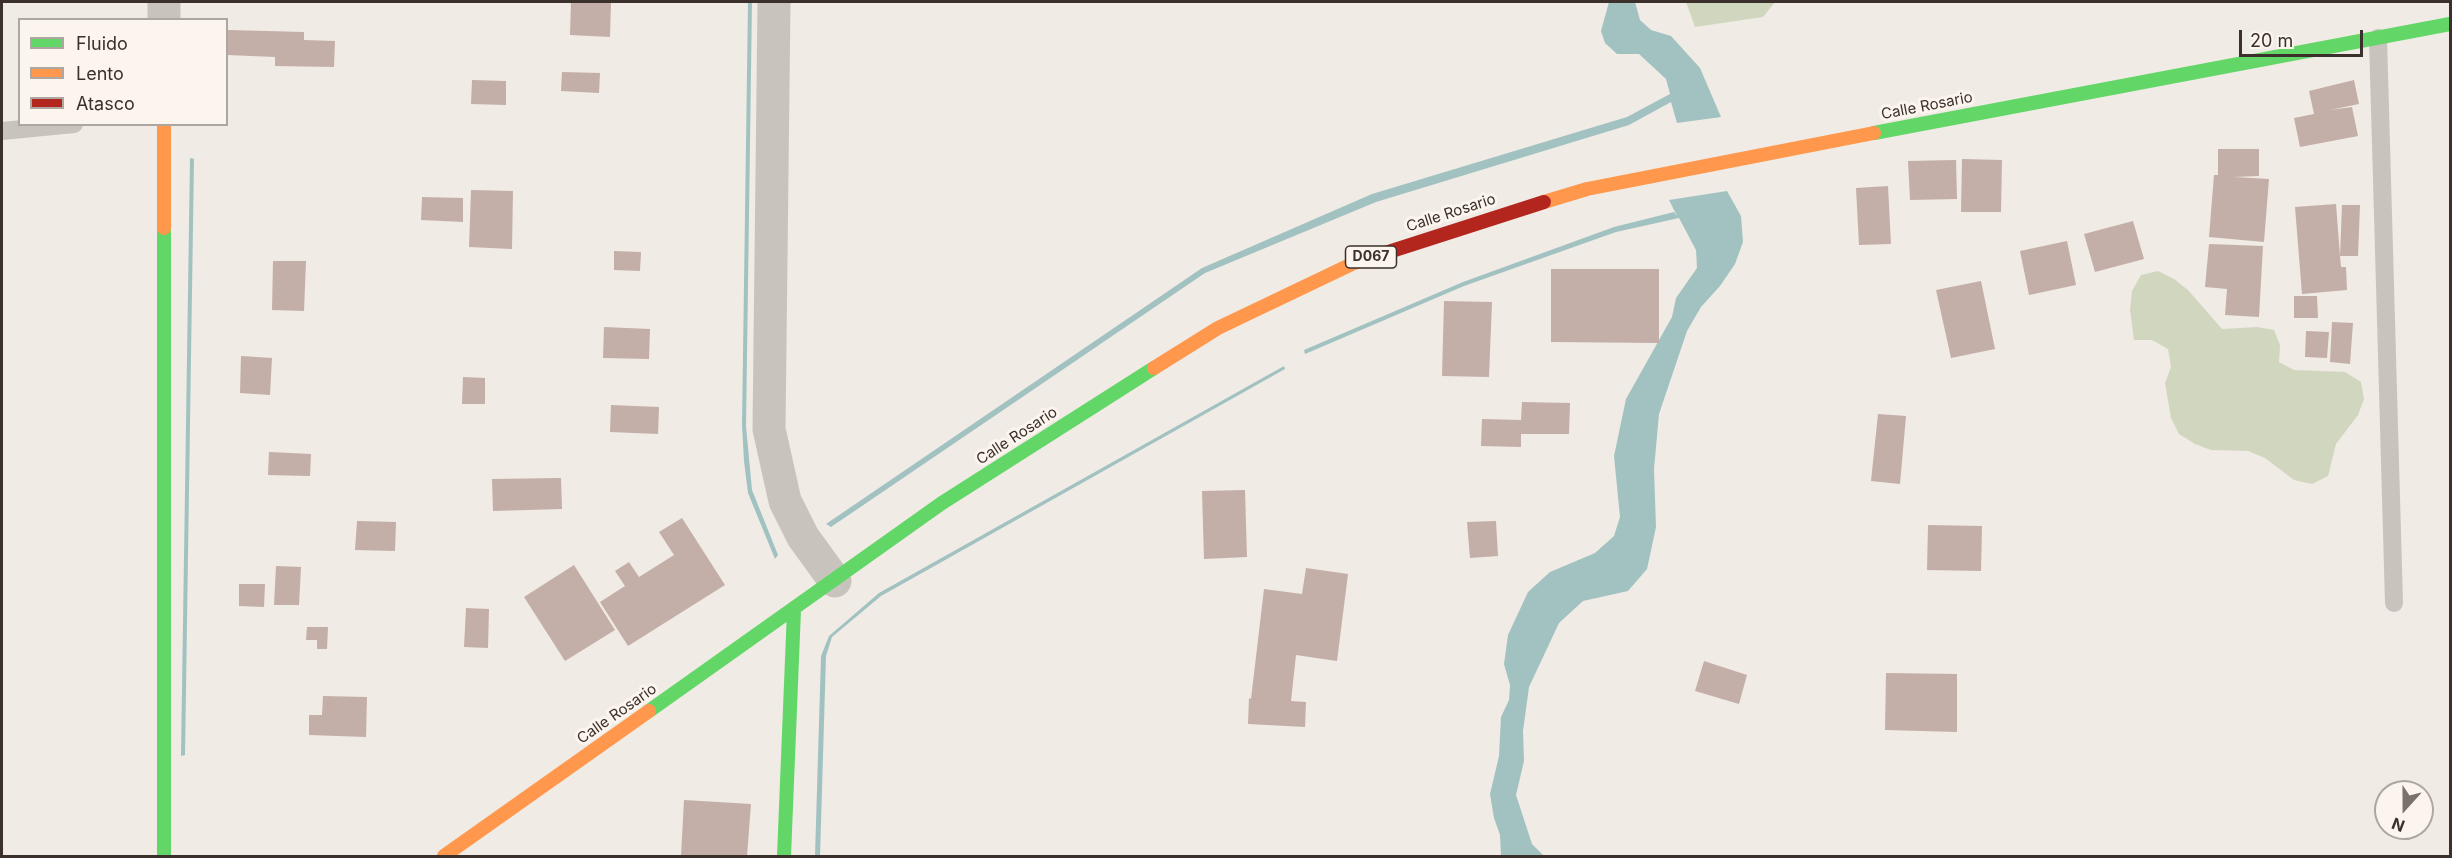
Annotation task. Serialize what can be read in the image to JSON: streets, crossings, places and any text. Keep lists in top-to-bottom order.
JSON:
{
  "streets": {
    "main road": ["Calle Rosario", "D067"]
  },
  "legend": ["Fluido", "Lento", "Atasco"],
  "scale_bar": "20 m",
  "north": "bottom"
}
